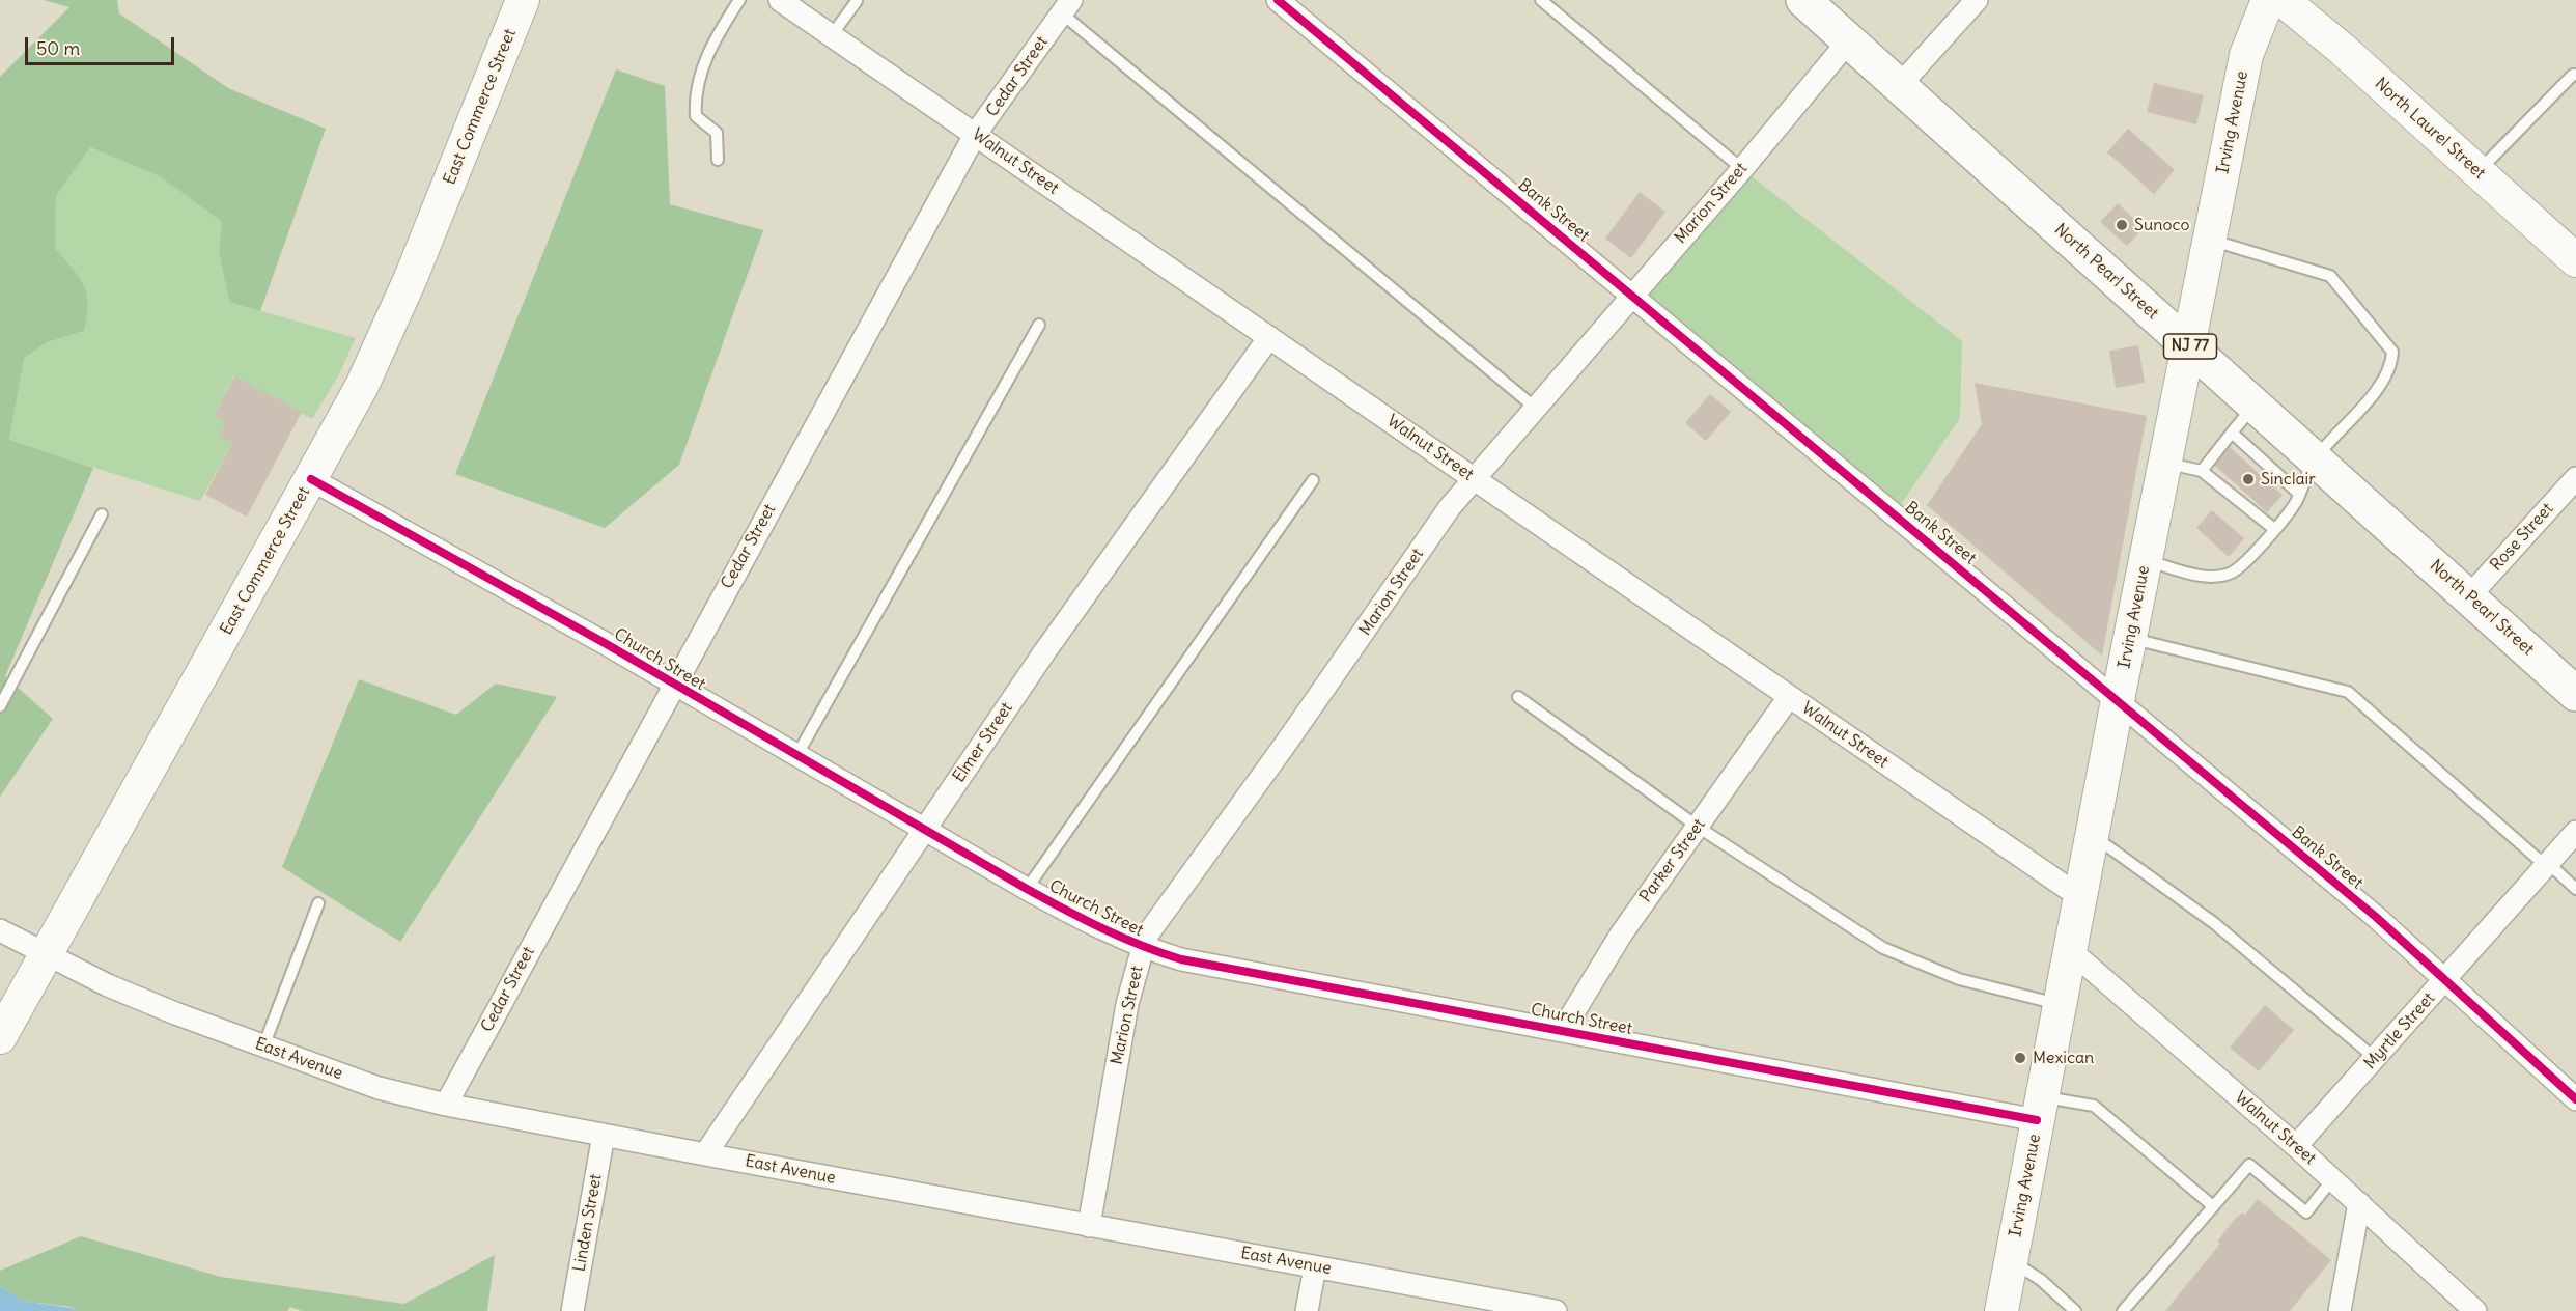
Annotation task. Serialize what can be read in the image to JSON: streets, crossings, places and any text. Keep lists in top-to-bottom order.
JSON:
{
  "streets": {
    "main road": ["North Pearl Street", "NJ 77"],
    "street": [
      "Cedar Street",
      "East Commerce Street",
      "Irving Avenue",
      "North Laurel Street",
      "Walnut Street",
      "Marion Street",
      "Bank Street",
      "Rose Street",
      "Church Street",
      "Elmer Street",
      "Parker Street",
      "Myrtle Street",
      "East Avenue",
      "Linden Street"
    ]
  },
  "crossings": [
    ["Cedar Street", "Walnut Street"],
    ["Cedar Street", "Church Street"],
    ["Cedar Street", "East Avenue"],
    ["East Commerce Street", "Church Street"],
    ["East Commerce Street", "East Avenue"],
    ["Irving Avenue", "Walnut Street"],
    ["Irving Avenue", "Bank Street"],
    ["Irving Avenue", "North Pearl Street"],
    ["Irving Avenue", "Church Street"],
    ["Walnut Street", "Marion Street"],
    ["Walnut Street", "Elmer Street"],
    ["Walnut Street", "Parker Street"],
    ["Walnut Street", "Myrtle Street"],
    ["Marion Street", "Bank Street"],
    ["Marion Street", "North Pearl Street"],
    ["Marion Street", "Church Street"],
    ["Marion Street", "East Avenue"],
    ["Bank Street", "Myrtle Street"],
    ["North Pearl Street", "Rose Street"],
    ["Church Street", "Elmer Street"],
    ["Church Street", "Parker Street"],
    ["Elmer Street", "East Avenue"],
    ["East Avenue", "Linden Street"]
  ],
  "places": ["Sunoco", "Sinclair", "Mexican"],
  "scale_bar": "50 m"
}
